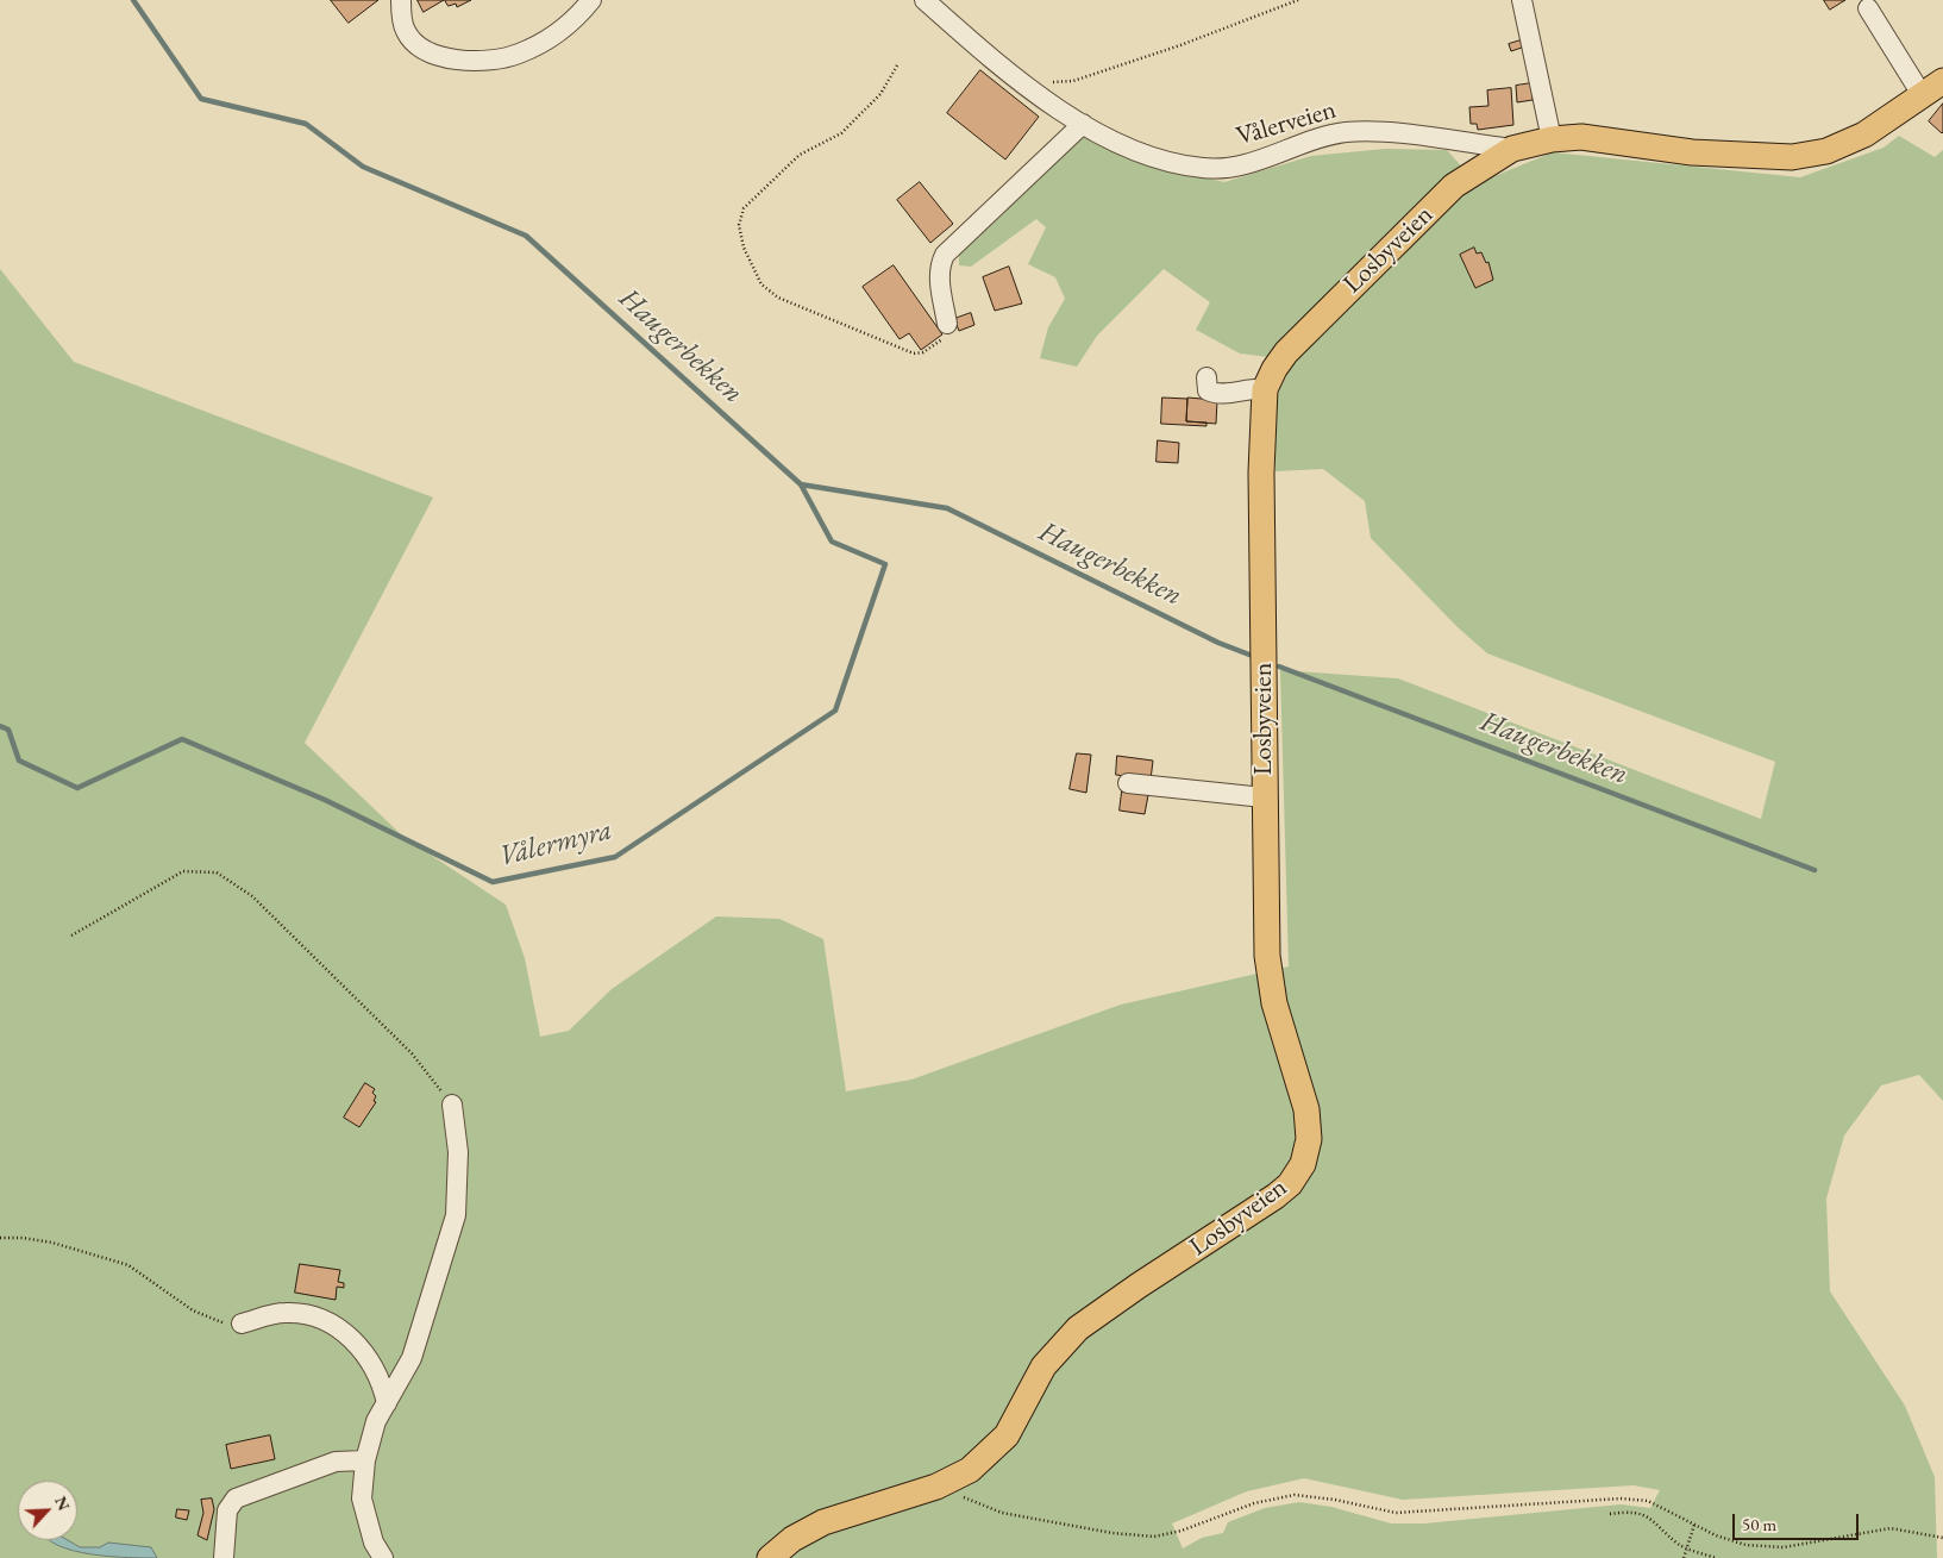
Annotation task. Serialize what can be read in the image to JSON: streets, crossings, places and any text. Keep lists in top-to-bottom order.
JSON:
{
  "streets": {
    "main road": ["Losbyveien"],
    "street": ["Vålerveien"]
  },
  "crossings": [
    ["Vålerveien", "Losbyveien"]
  ],
  "water": ["Haugerbekken", "Vålermyra"],
  "scale_bar": "50 m",
  "north": "top right"
}
